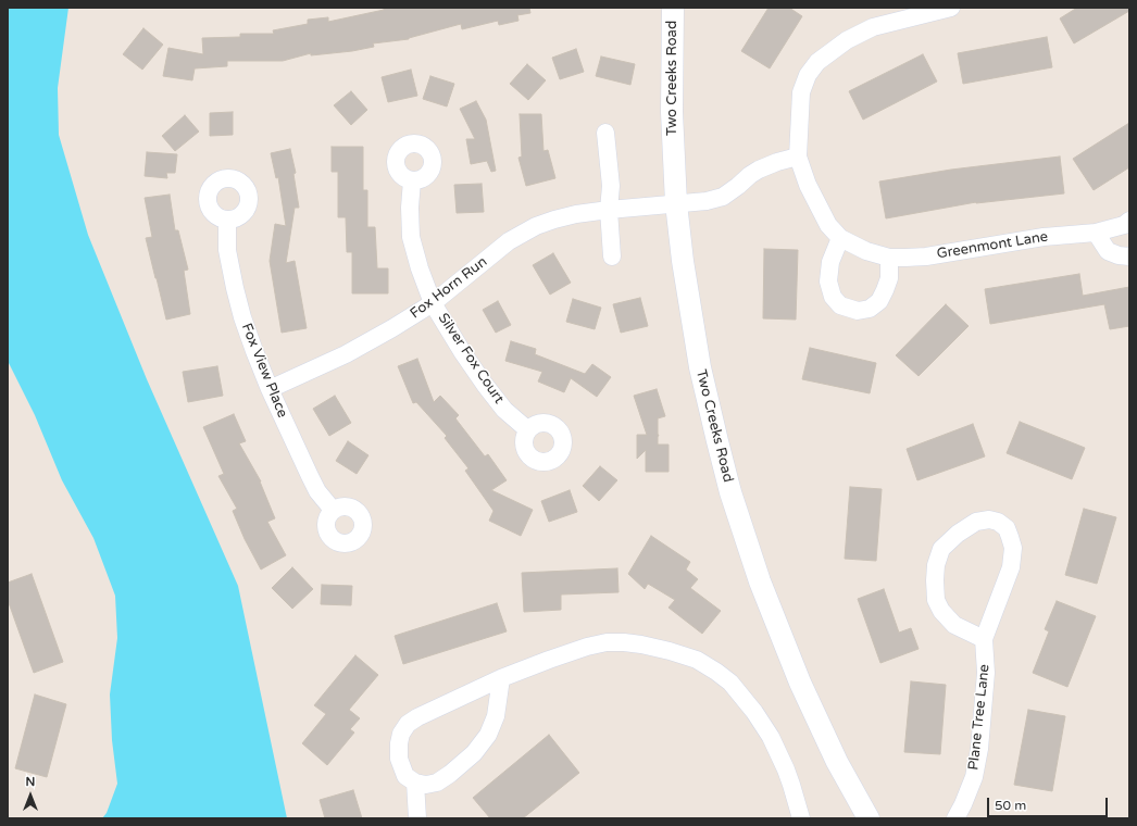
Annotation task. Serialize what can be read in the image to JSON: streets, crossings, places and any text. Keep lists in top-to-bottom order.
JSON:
{
  "streets": {
    "street": [
      "Two Creeks Road",
      "Greenmont Lane",
      "Fox Horn Run",
      "Silver Fox Court",
      "Fox View Place",
      "Plane Tree Lane"
    ]
  },
  "crossings": [
    ["Two Creeks Road", "Fox Horn Run"],
    ["Fox Horn Run", "Silver Fox Court"],
    ["Fox Horn Run", "Fox View Place"]
  ],
  "scale_bar": "50 m",
  "north": "top"
}
